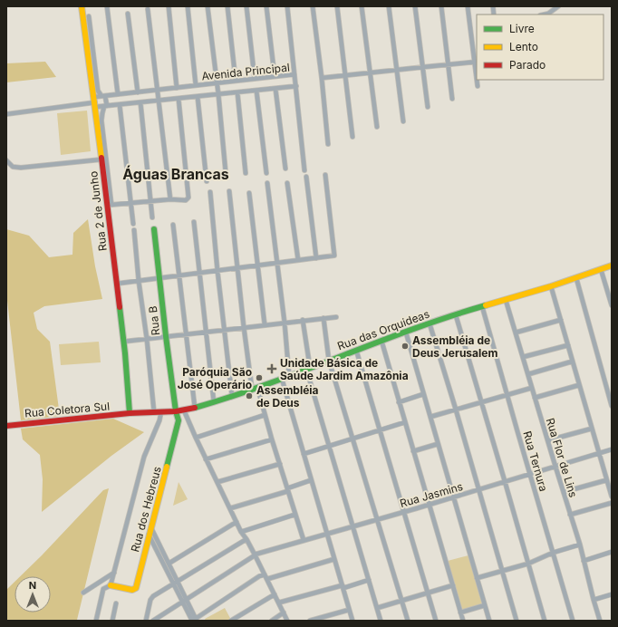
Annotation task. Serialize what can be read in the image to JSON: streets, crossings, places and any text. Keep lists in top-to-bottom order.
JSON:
{
  "streets": {
    "street": [
      "Avenida Principal",
      "Rua 2 de Junho",
      "Rua B",
      "Rua das Orquideas",
      "Rua Coletora Sul",
      "Rua Flor de Lins",
      "Rua Ternura",
      "Rua Jasmins",
      "Rua dos Hebreus"
    ]
  },
  "crossings": [
    ["Avenida Principal", "Rua 2 de Junho"],
    ["Rua 2 de Junho", "Rua das Orquideas"],
    ["Rua 2 de Junho", "Rua Coletora Sul"],
    ["Rua B", "Rua das Orquideas"],
    ["Rua B", "Rua dos Hebreus"],
    ["Rua das Orquideas", "Rua Coletora Sul"],
    ["Rua das Orquideas", "Rua Flor de Lins"],
    ["Rua das Orquideas", "Rua Ternura"],
    ["Rua das Orquideas", "Rua dos Hebreus"],
    ["Rua Flor de Lins", "Rua Jasmins"],
    ["Rua Ternura", "Rua Jasmins"]
  ],
  "districts": ["Águas Brancas"],
  "places": {
    "other": ["Assembléia de Deus Jerusalem", "Paróquia São José Operário", "Assembléia de Deus"],
    "health": ["Unidade Básica de Saúde Jardim Amazônia"]
  },
  "legend": ["Livre", "Lento", "Parado"],
  "north": "top"
}
